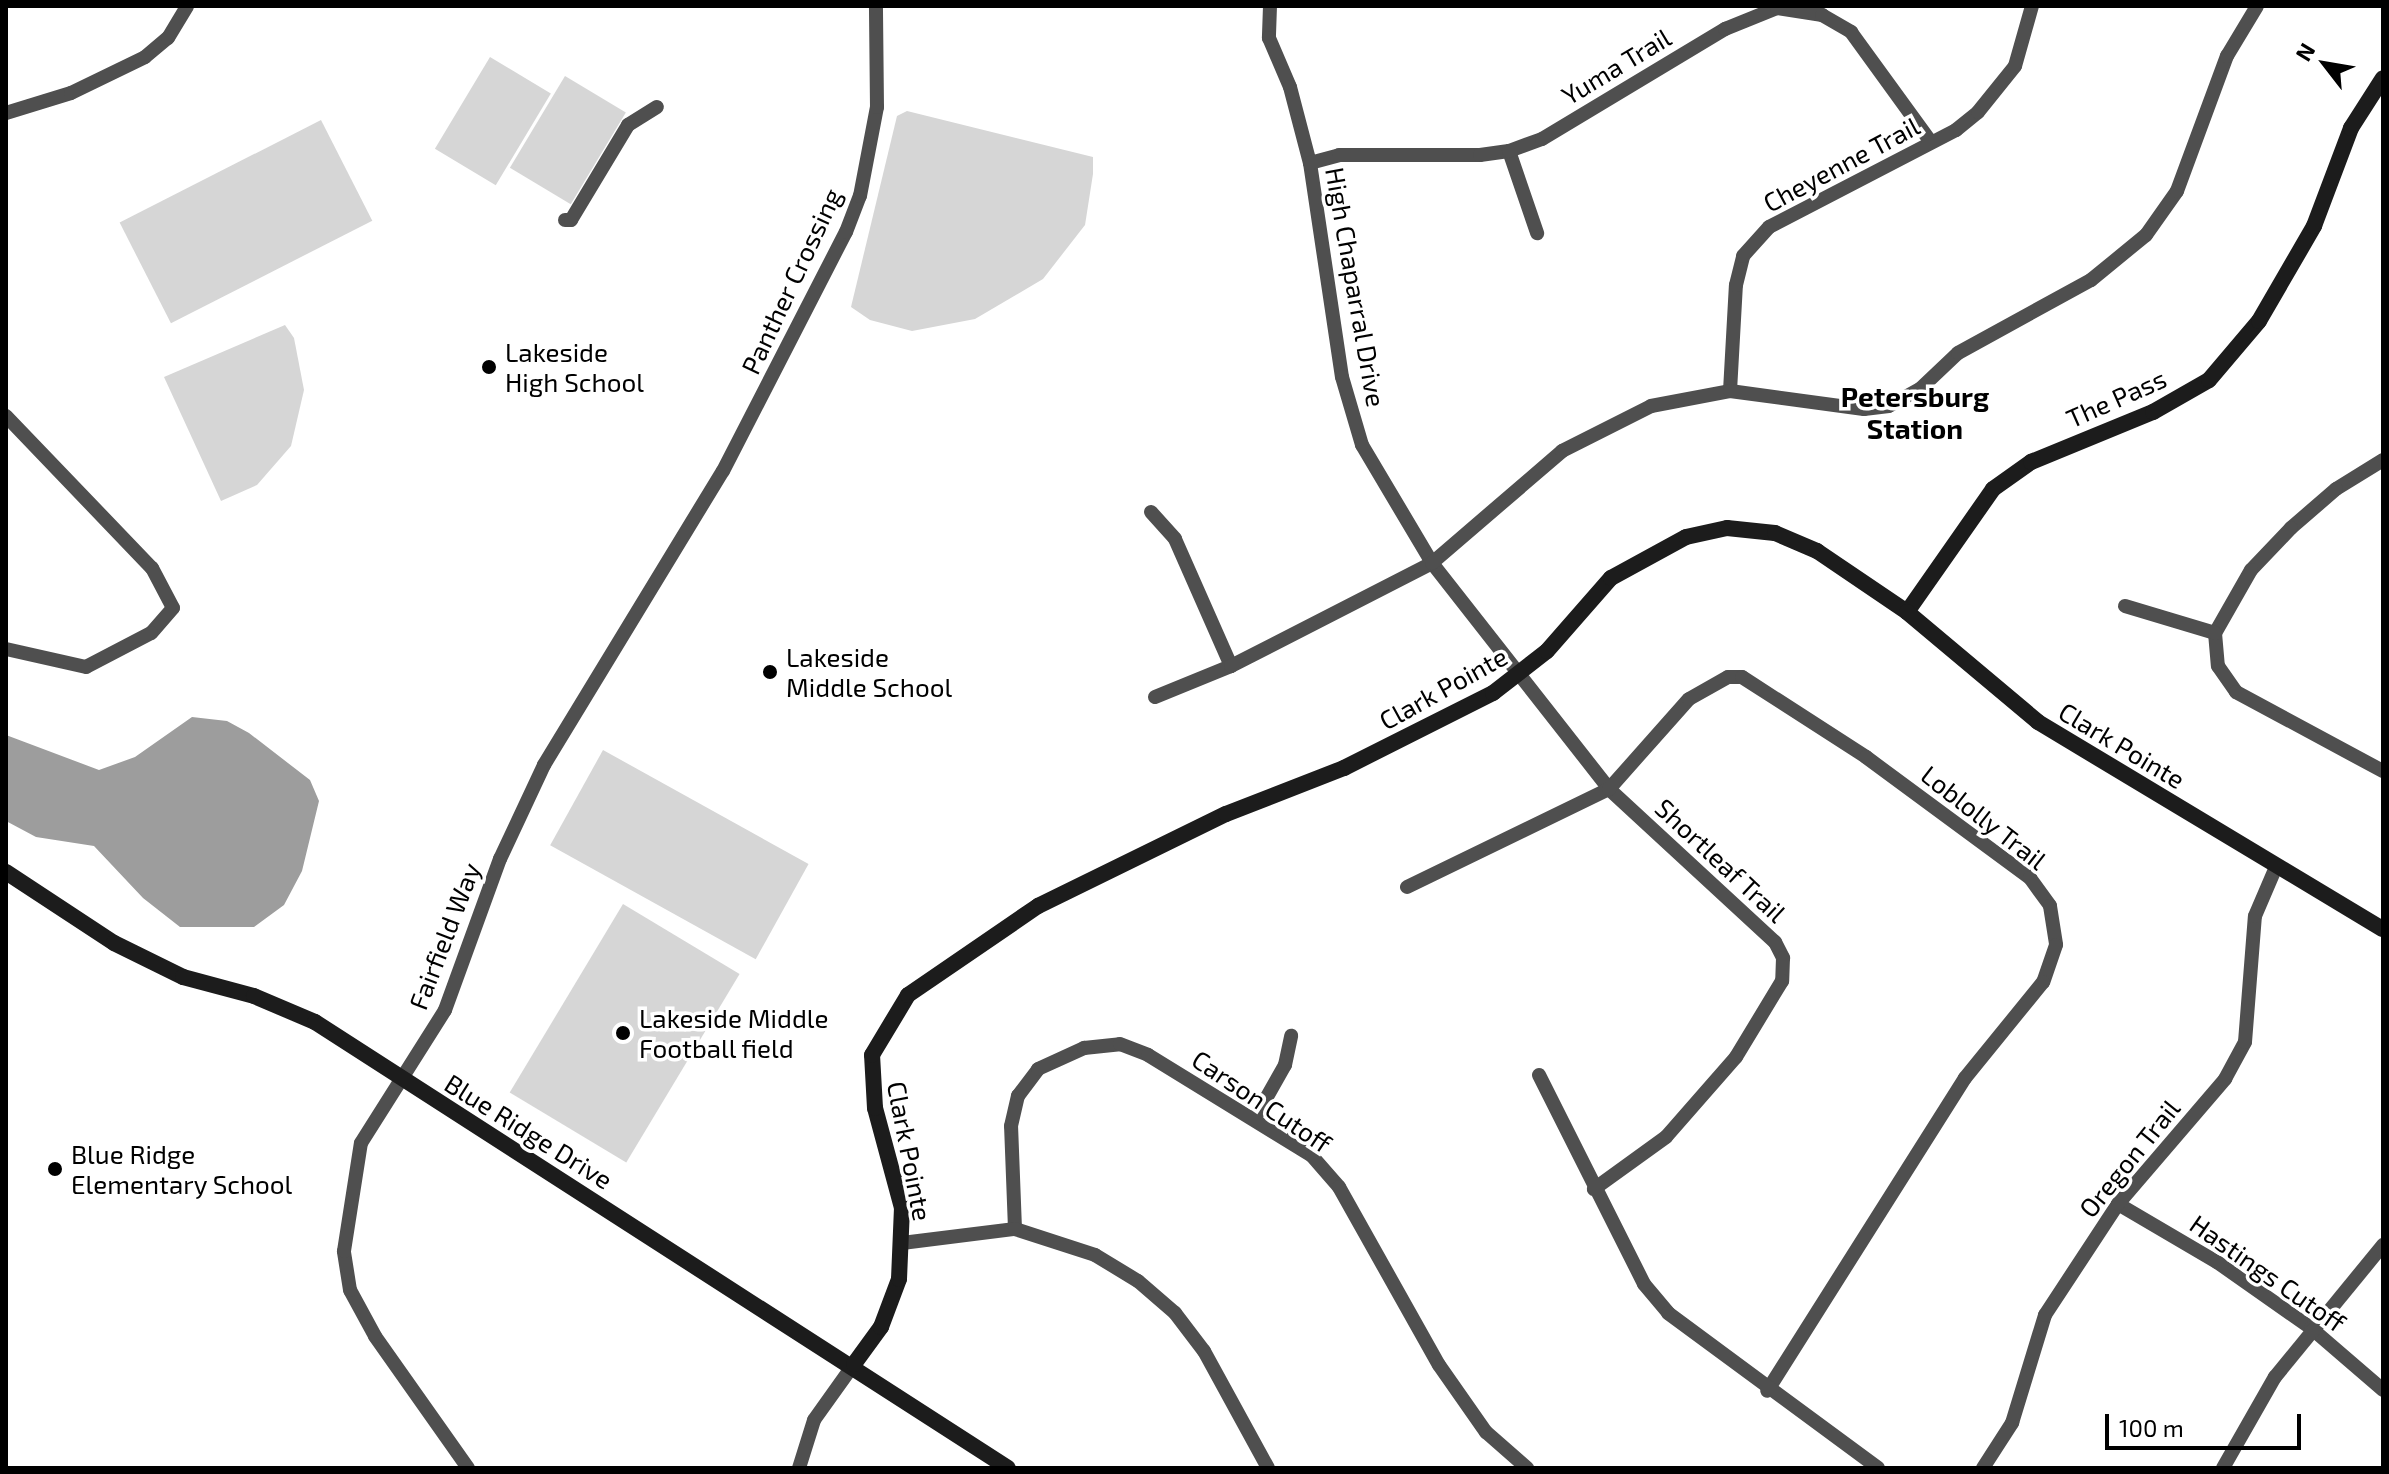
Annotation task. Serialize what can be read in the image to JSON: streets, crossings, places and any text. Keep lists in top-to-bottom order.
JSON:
{
  "streets": {
    "street": [
      "Yuma Trail",
      "Cheyenne Trail",
      "Panther Crossing",
      "High Chaparral Drive",
      "The Pass",
      "Clark Pointe",
      "Loblolly Trail",
      "Shortleaf Trail",
      "Fairfield Way",
      "Carson Cutoff",
      "Blue Ridge Drive",
      "Oregon Trail",
      "Hastings Cutoff"
    ]
  },
  "crossings": [
    ["Yuma Trail", "Cheyenne Trail"],
    ["Yuma Trail", "High Chaparral Drive"],
    ["Panther Crossing", "Fairfield Way"],
    ["High Chaparral Drive", "Clark Pointe"],
    ["High Chaparral Drive", "Shortleaf Trail"],
    ["The Pass", "Clark Pointe"],
    ["Clark Pointe", "Shortleaf Trail"],
    ["Clark Pointe", "Blue Ridge Drive"],
    ["Clark Pointe", "Oregon Trail"],
    ["Loblolly Trail", "Shortleaf Trail"],
    ["Fairfield Way", "Blue Ridge Drive"],
    ["Oregon Trail", "Hastings Cutoff"]
  ],
  "districts": ["Petersburg Station"],
  "places": [
    "Lakeside High School",
    "Lakeside Middle School",
    "Lakeside Middle Football field",
    "Blue Ridge Elementary School"
  ],
  "scale_bar": "100 m",
  "north": "top left"
}
